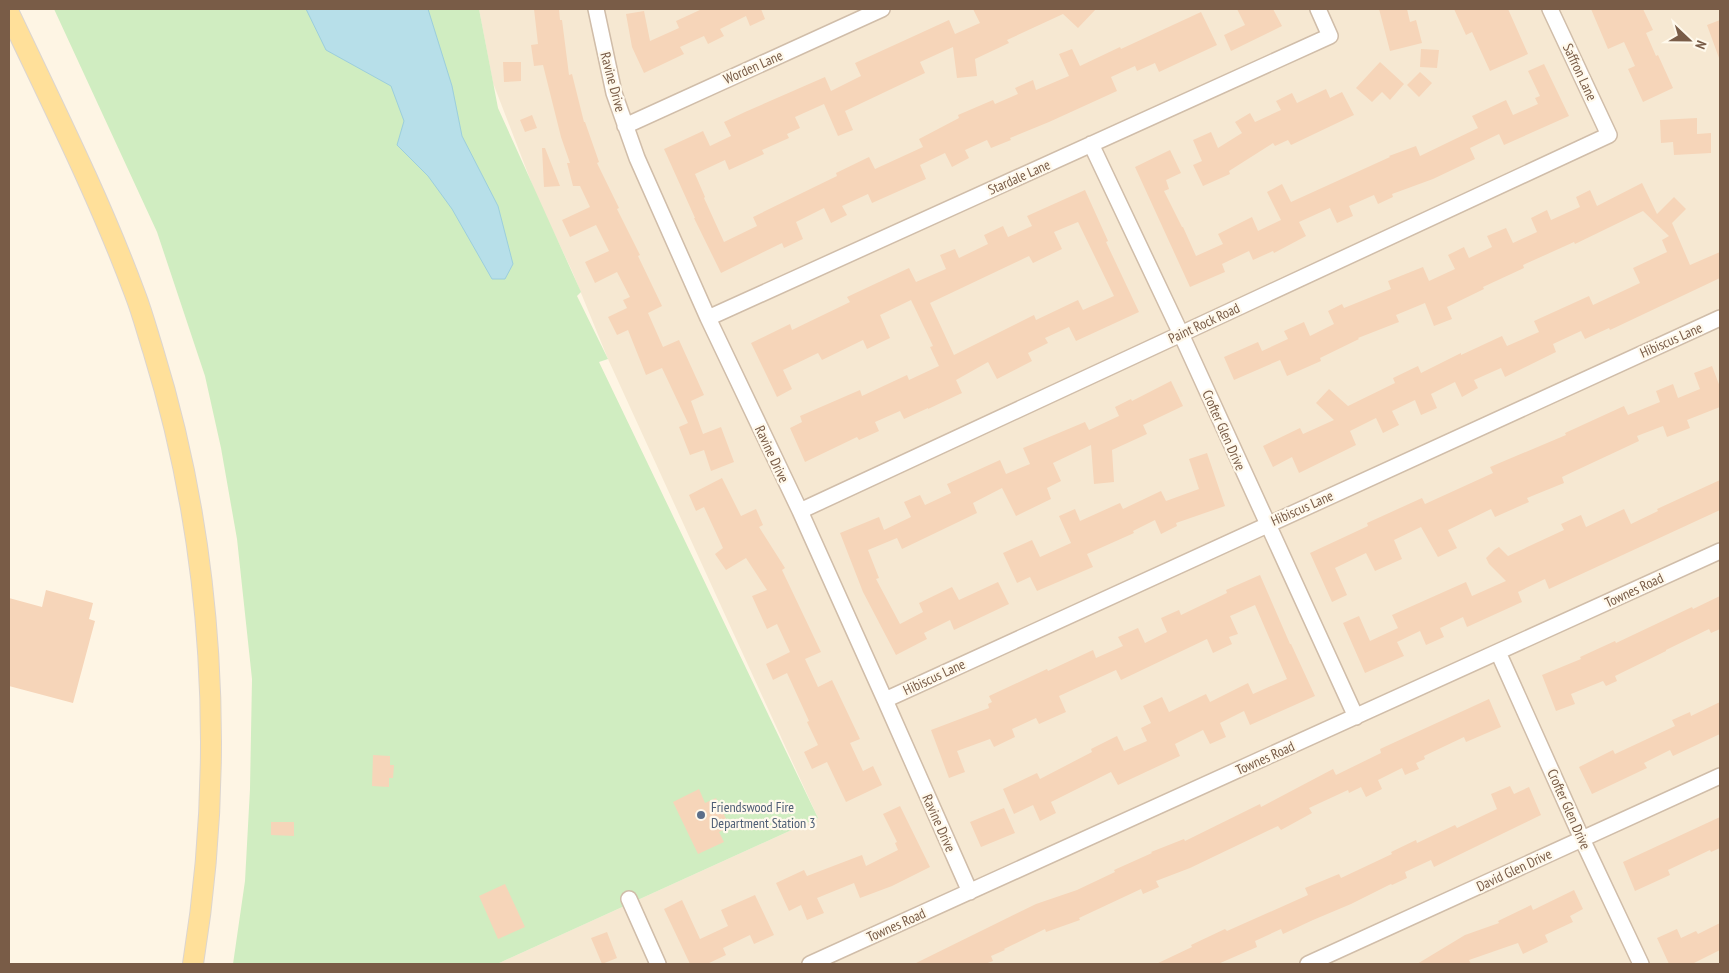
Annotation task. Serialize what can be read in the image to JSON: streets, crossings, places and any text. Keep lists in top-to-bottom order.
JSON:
{
  "streets": {
    "street": [
      "Worden Lane",
      "Saffron Lane",
      "Ravine Drive",
      "Stardale Lane",
      "Paint Rock Road",
      "Hibiscus Lane",
      "Crofter Glen Drive",
      "Townes Road",
      "David Glen Drive"
    ]
  },
  "crossings": [
    ["Worden Lane", "Ravine Drive"],
    ["Saffron Lane", "Paint Rock Road"],
    ["Ravine Drive", "Stardale Lane"],
    ["Ravine Drive", "Paint Rock Road"],
    ["Ravine Drive", "Hibiscus Lane"],
    ["Ravine Drive", "Townes Road"],
    ["Stardale Lane", "Crofter Glen Drive"],
    ["Paint Rock Road", "Crofter Glen Drive"],
    ["Hibiscus Lane", "Crofter Glen Drive"],
    ["Crofter Glen Drive", "Townes Road"],
    ["Crofter Glen Drive", "David Glen Drive"]
  ],
  "places": ["Friendswood Fire Department Station 3"],
  "north": "right"
}
